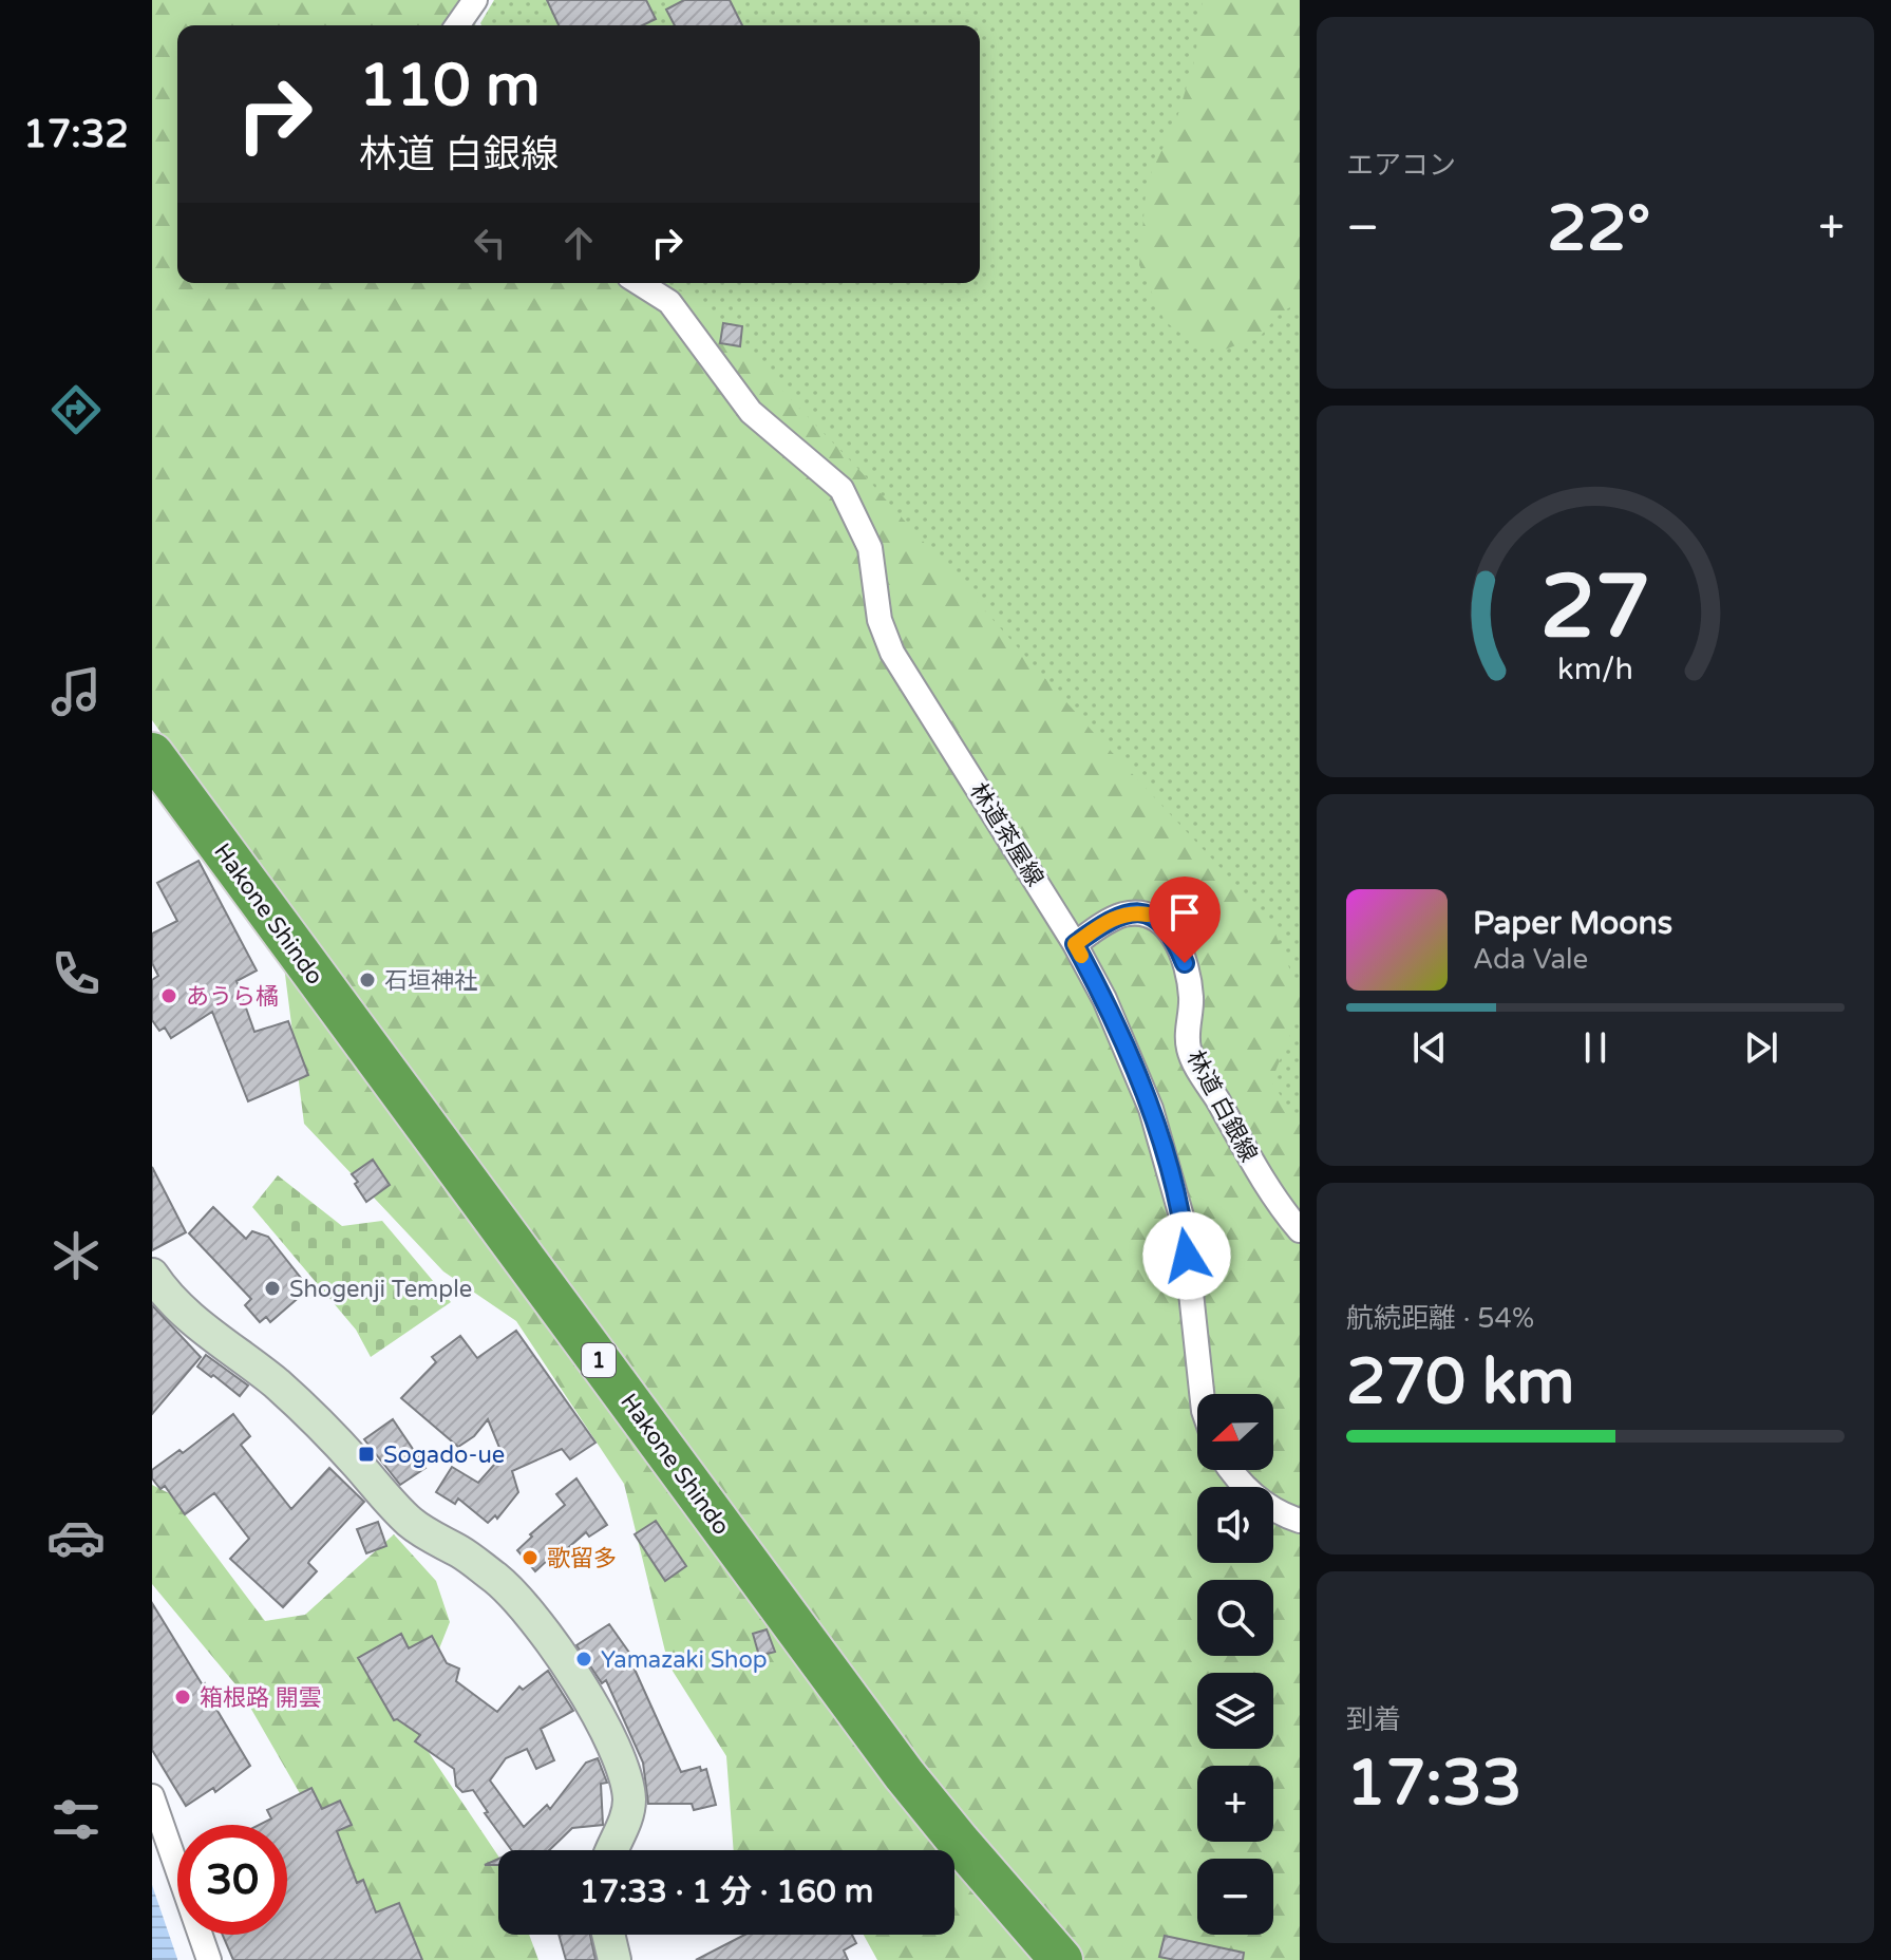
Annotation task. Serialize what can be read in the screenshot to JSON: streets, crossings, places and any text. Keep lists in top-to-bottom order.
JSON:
{
  "streets": {
    "highway": ["Hakone Shindo", "1"],
    "street": ["林道茶屋線", "林道 白銀線"]
  },
  "crossings": [
    ["林道茶屋線", "林道 白銀線"]
  ],
  "places": {
    "other": [
      "石垣神社",
      "あうら橘",
      "Shogenji Temple",
      "歌留多",
      "Yamazaki Shop",
      "箱根路 開雲"
    ],
    "transit": ["Sogado-ue"]
  },
  "north": "left",
  "page": {
    "tabs": "17:32",
    "tile": [
      "エアコン",
      ["航続距離 · 54%", "270 km"],
      ["到着", "17:33"]
    ],
    "turn": ["110 m", "林道 白銀線"],
    "heat": ["−", "22°", "+"],
    "song": ["Paper Moons", "Ada Vale"],
    "map_buttons": ["+", "−"],
    "limit": "30",
    "trip": "17:33 · 1 分 · 160 m",
    "gauge": ["27", "km/h"]
  }
}
